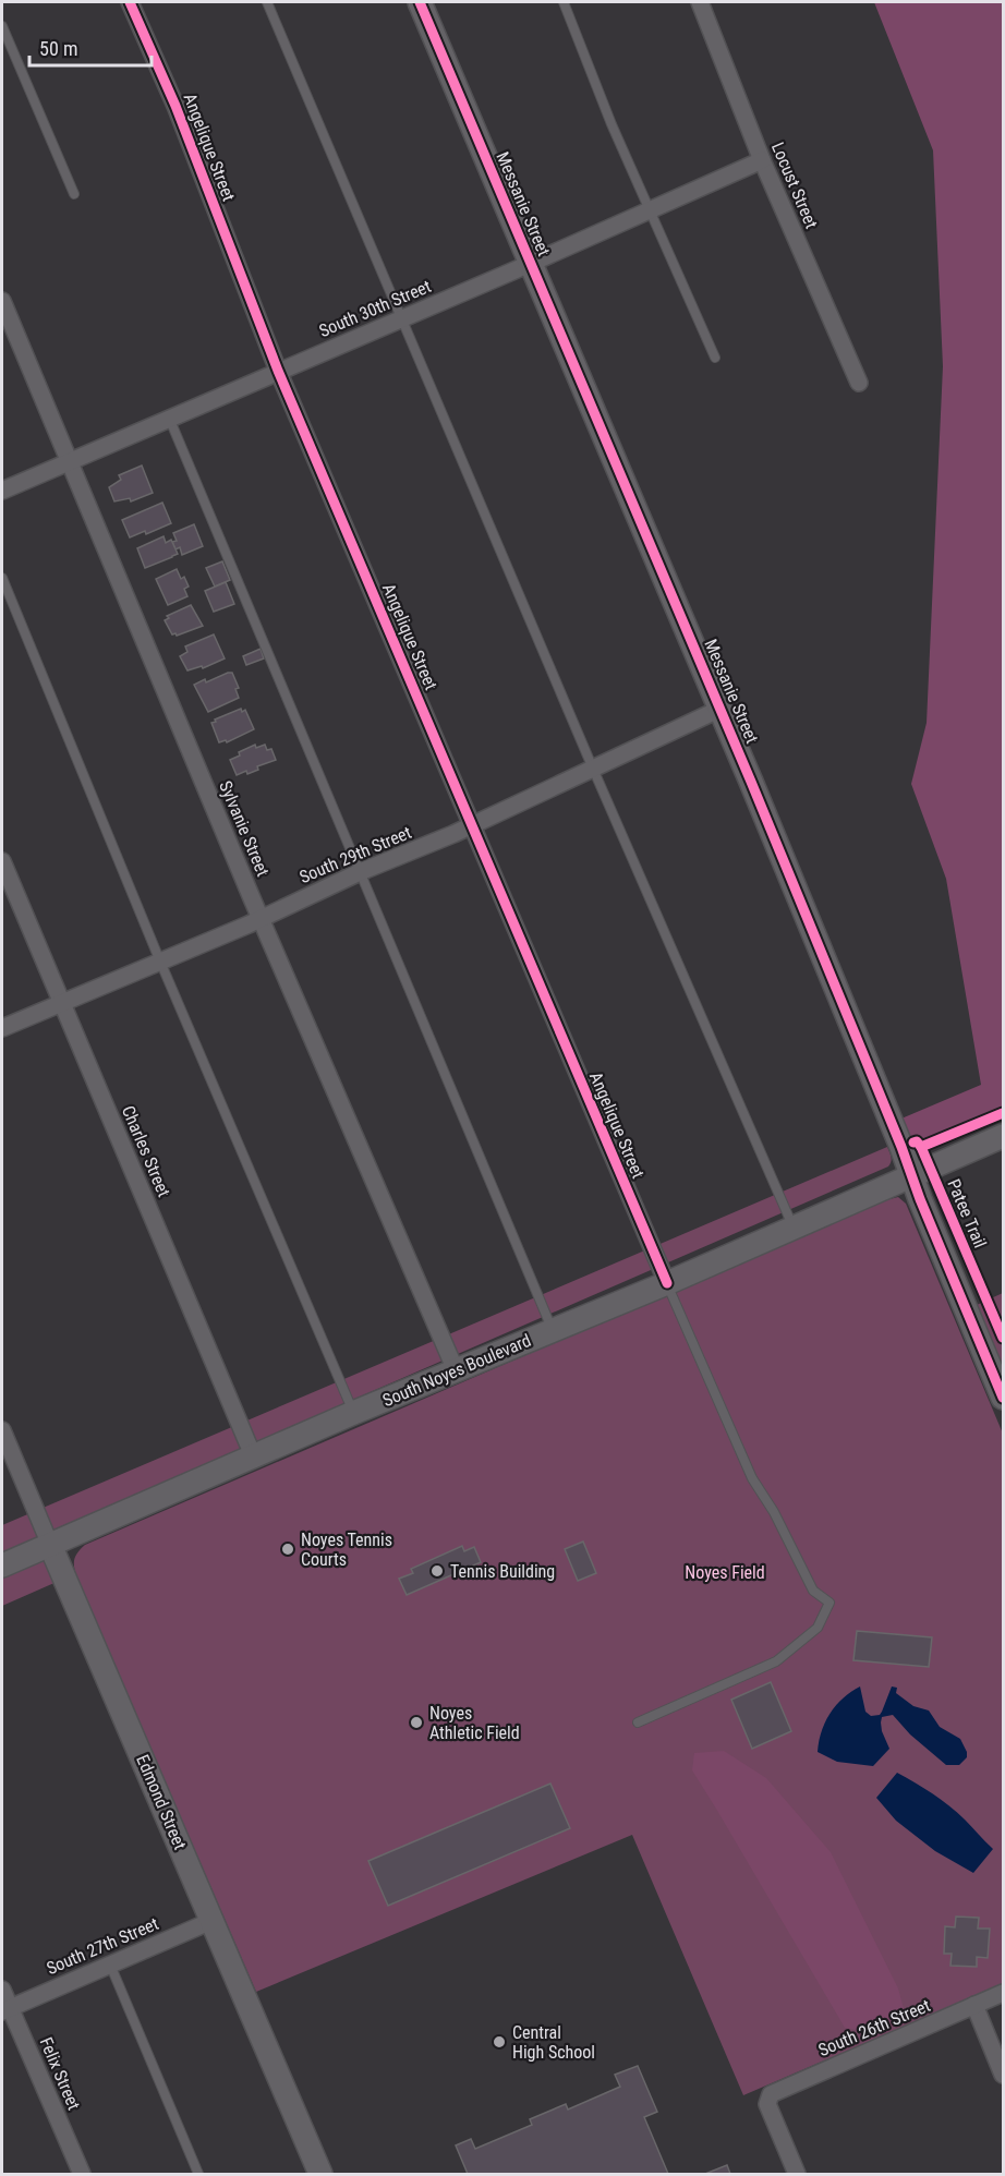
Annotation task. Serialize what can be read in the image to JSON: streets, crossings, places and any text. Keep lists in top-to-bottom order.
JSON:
{
  "streets": {
    "street": [
      "Angelique Street",
      "Locust Street",
      "Messanie Street",
      "South 30th Street",
      "Sylvanie Street",
      "South 29th Street",
      "Charles Street",
      "South Noyes Boulevard",
      "Edmond Street",
      "South 27th Street",
      "South 26th Street",
      "Felix Street"
    ],
    "cycle path": ["Patee Trail"]
  },
  "crossings": [
    ["Angelique Street", "South 30th Street"],
    ["Angelique Street", "South 29th Street"],
    ["Angelique Street", "South Noyes Boulevard"],
    ["Locust Street", "South 30th Street"],
    ["Messanie Street", "South 30th Street"],
    ["Messanie Street", "South 29th Street"],
    ["Messanie Street", "South Noyes Boulevard"],
    ["South 30th Street", "Sylvanie Street"],
    ["Sylvanie Street", "South 29th Street"],
    ["Sylvanie Street", "South Noyes Boulevard"],
    ["South 29th Street", "Charles Street"],
    ["Charles Street", "South Noyes Boulevard"],
    ["South Noyes Boulevard", "Edmond Street"],
    ["Edmond Street", "South 27th Street"],
    ["South 27th Street", "Felix Street"]
  ],
  "parks": ["Noyes Field"],
  "places": [
    "Noyes Tennis Courts",
    "Tennis Building",
    "Noyes Athletic Field",
    "Central High School"
  ],
  "scale_bar": "50 m"
}
